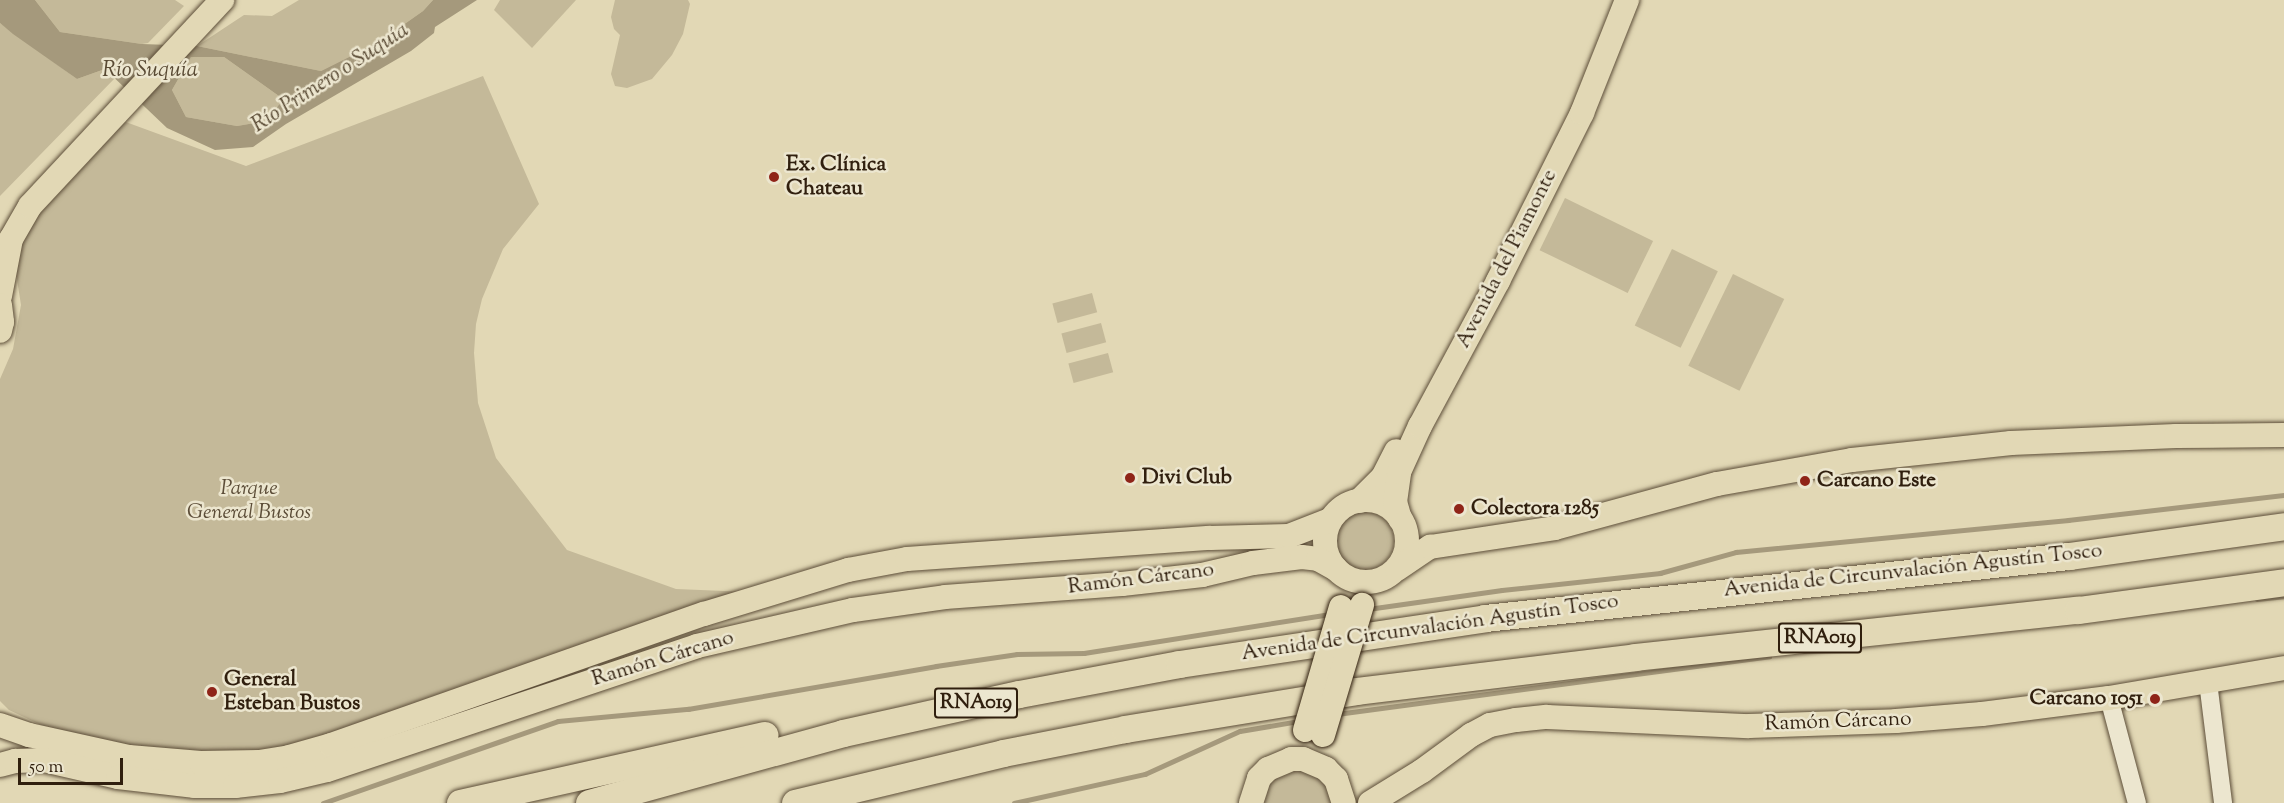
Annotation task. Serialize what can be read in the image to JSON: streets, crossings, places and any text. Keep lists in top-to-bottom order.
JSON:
{
  "streets": {
    "highway": ["Avenida de Circunvalación Agustín Tosco", "RNA019"],
    "main road": ["Avenida del Piamonte", "Ramón Cárcano"]
  },
  "crossings": [
    ["Avenida del Piamonte", "Ramón Cárcano"]
  ],
  "water": ["Río Suquía", "Río Primero o Suquía"],
  "parks": ["Parque General Bustos"],
  "places": [
    "Ex. Clínica Chateau",
    "Divi Club",
    "Carcano Este",
    "Colectora 1285",
    "General Esteban Bustos",
    "Carcano 1051"
  ],
  "scale_bar": "50 m"
}
